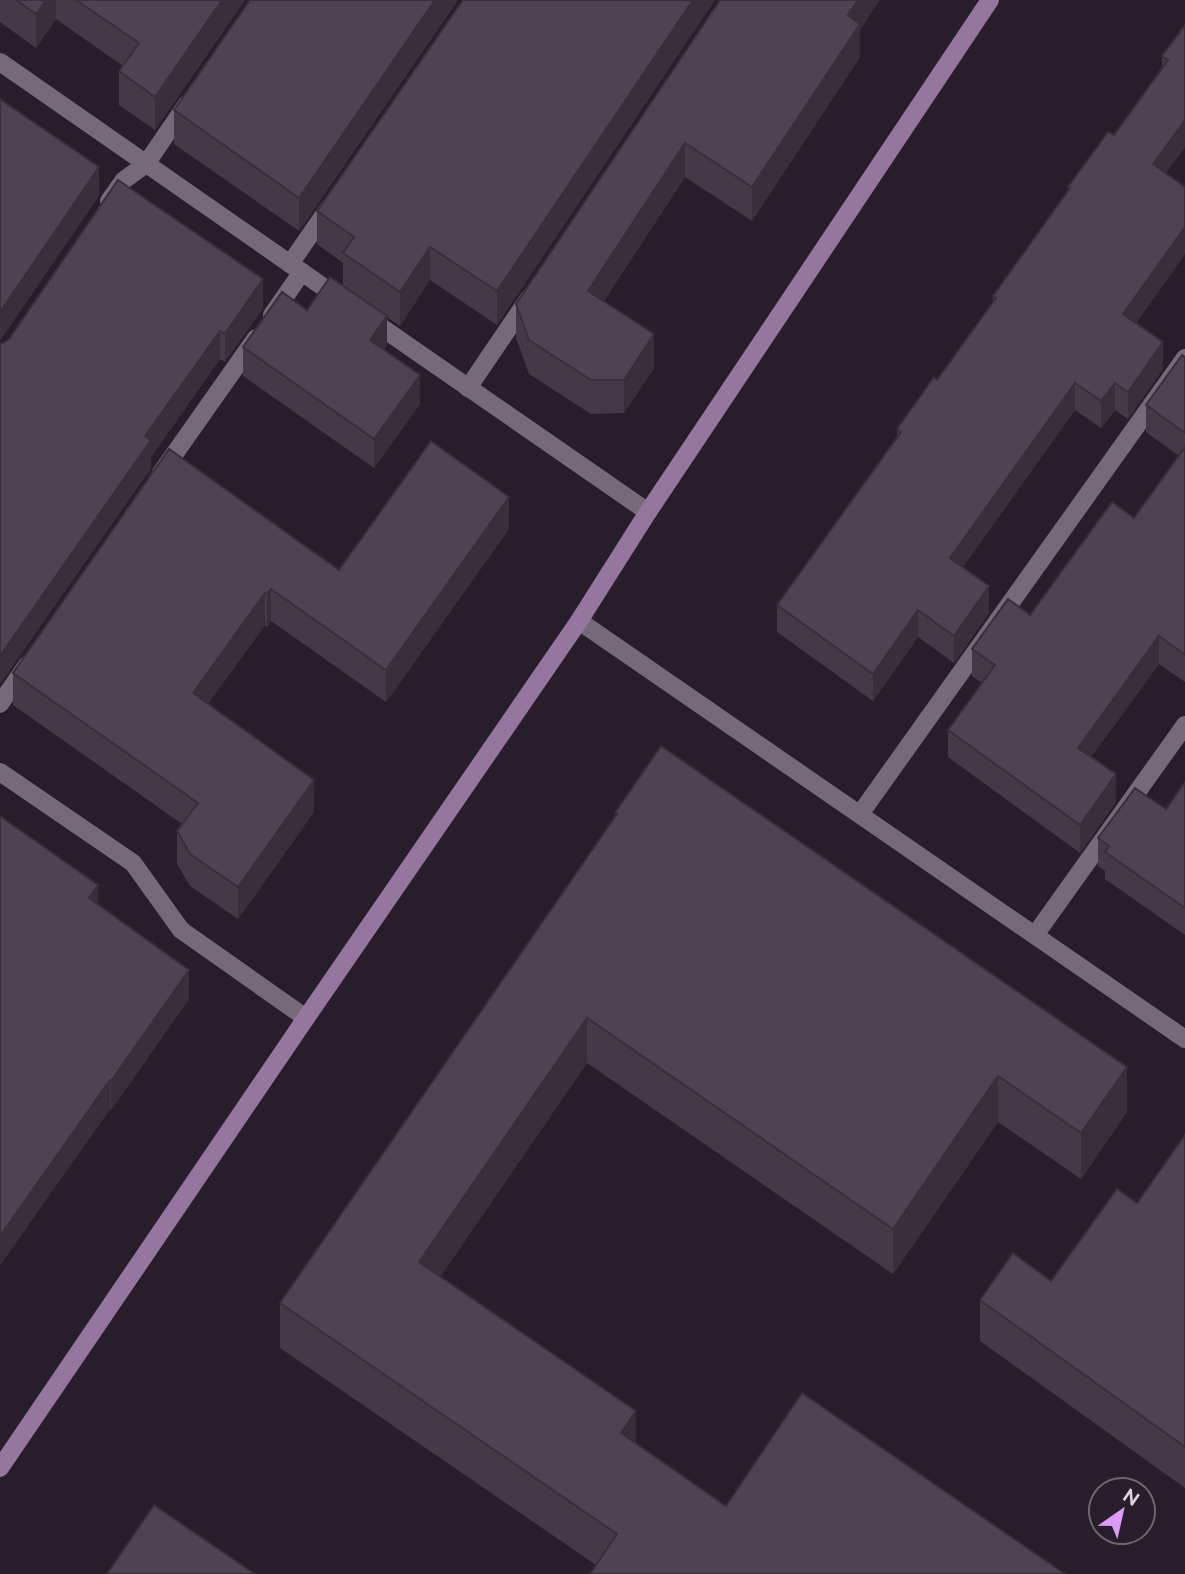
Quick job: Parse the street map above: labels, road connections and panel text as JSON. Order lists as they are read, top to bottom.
{
  "north": "top right"
}
